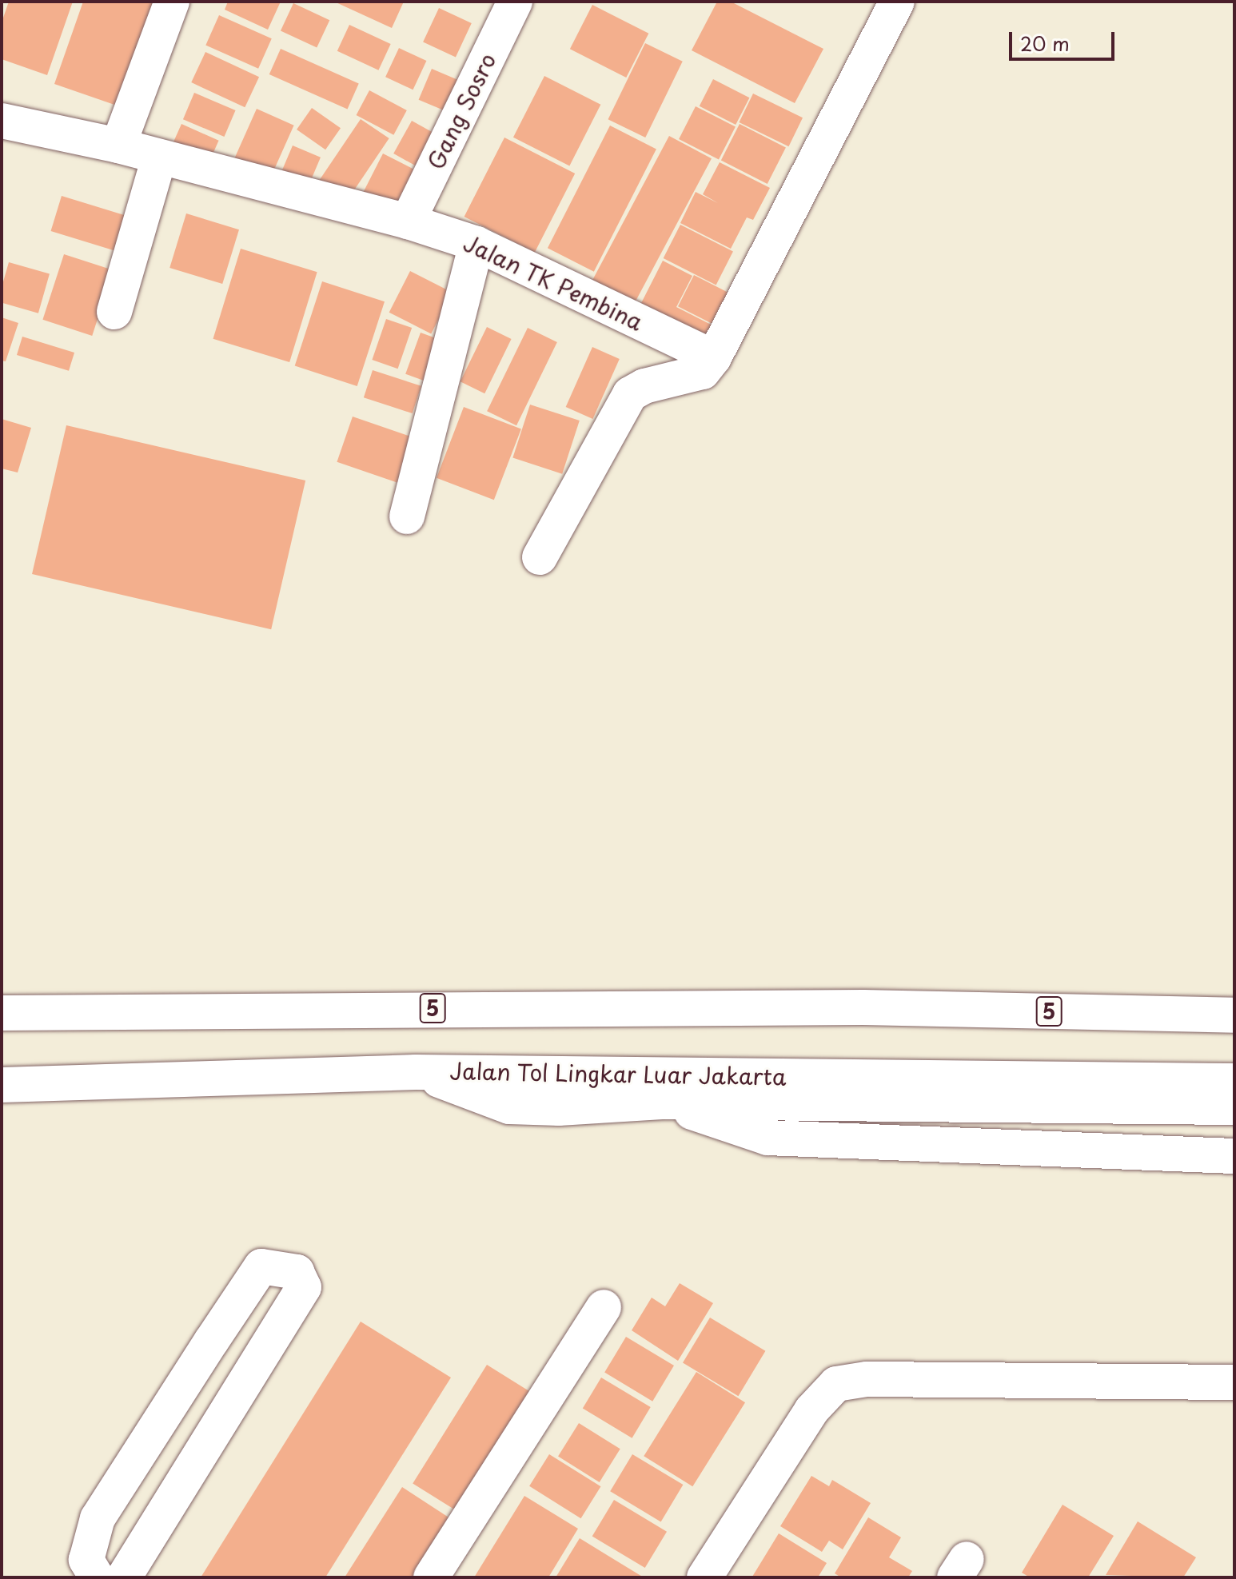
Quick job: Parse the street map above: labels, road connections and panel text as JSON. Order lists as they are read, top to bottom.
{
  "streets": {
    "main road": [
      "Gang Sosro",
      "Jalan TK Pembina",
      "5",
      "Jalan Tol Lingkar Luar Jakarta"
    ]
  },
  "crossings": [
    ["Gang Sosro", "Jalan TK Pembina"]
  ],
  "scale_bar": "20 m"
}
